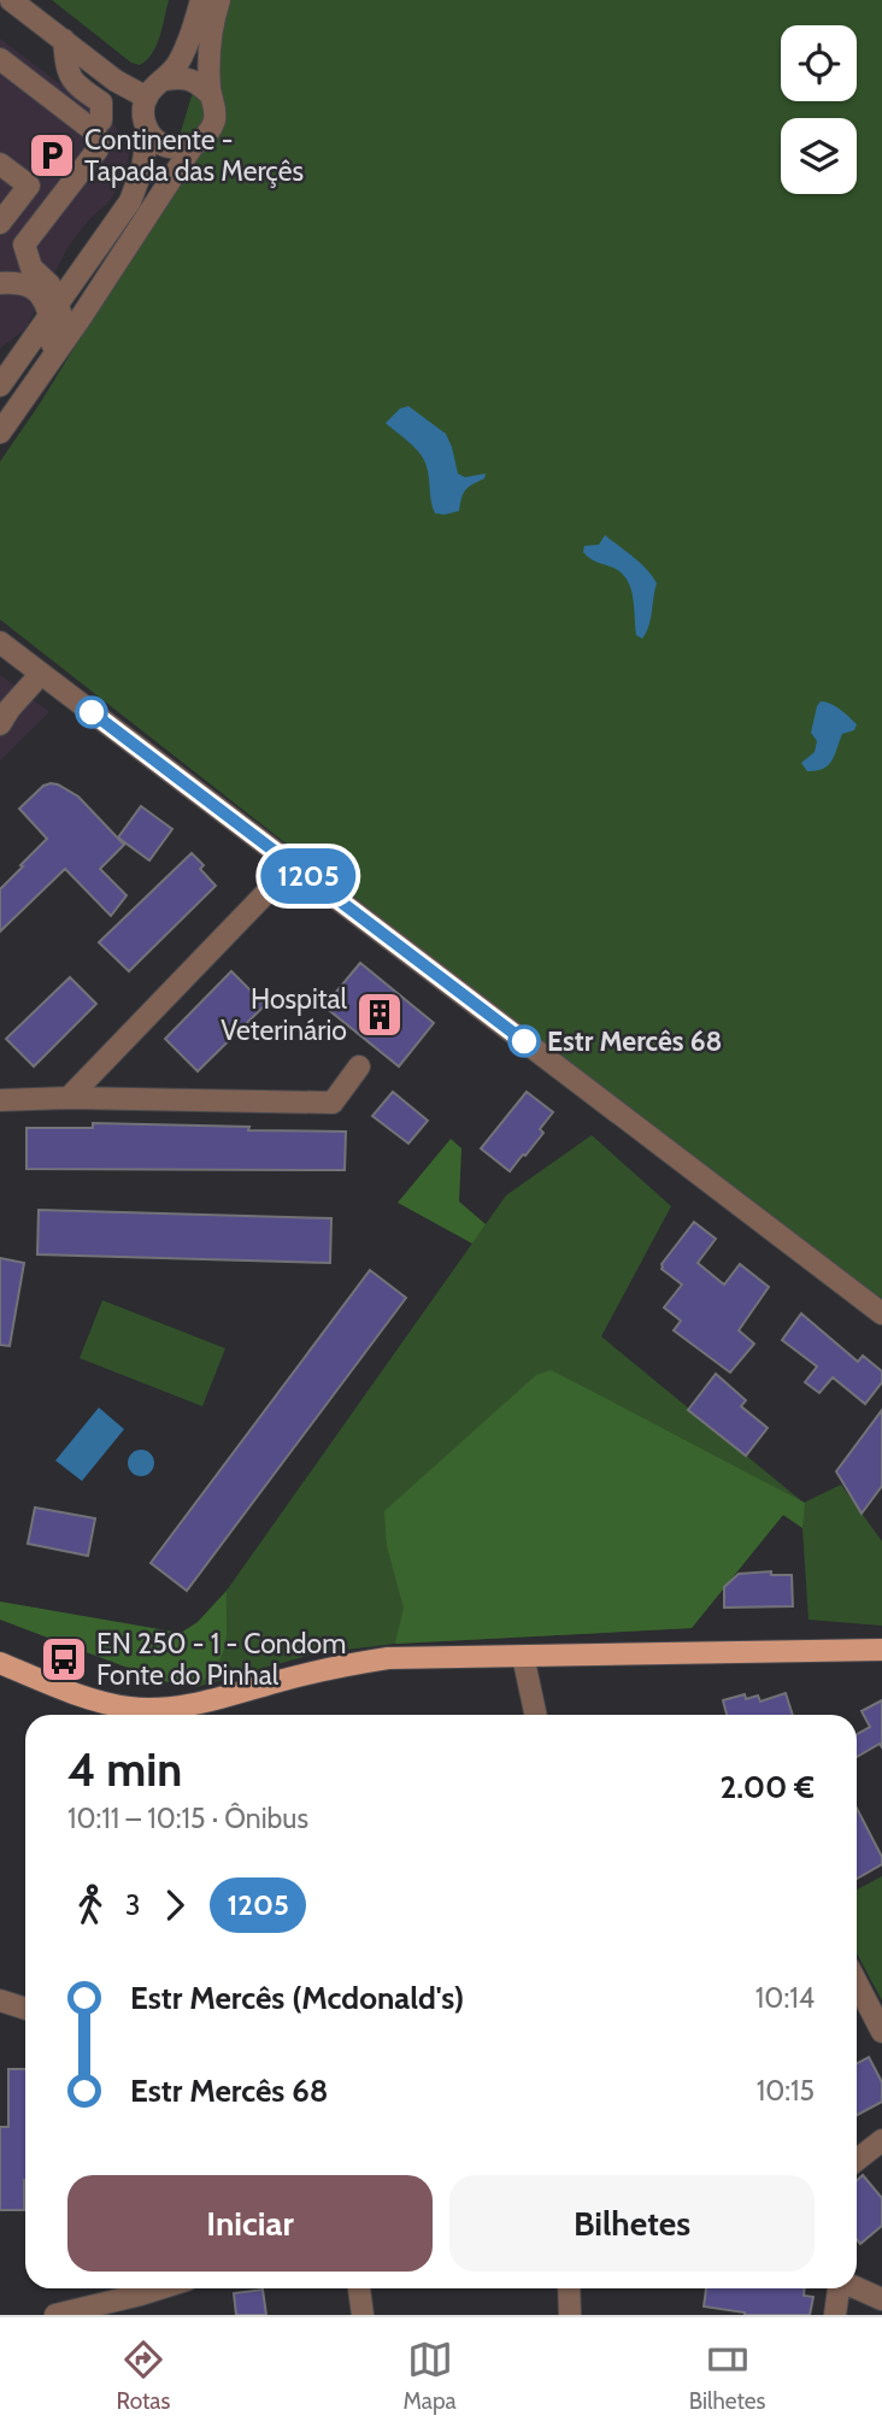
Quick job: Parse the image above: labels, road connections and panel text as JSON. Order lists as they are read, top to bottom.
{
  "places": {
    "parking": ["Continente - Tapada das Merçês"],
    "building": ["Hospital Veterinário"],
    "other": ["Estr Mercês 68"],
    "bus stop": ["EN 250 - 1 - Condom Fonte do Pinhal"]
  },
  "lines": ["bus line 1205"],
  "page": {
    "on_map": "1205",
    "heading": ["4 min", "10:11 – 10:15 · Ônibus", "2.00 €"],
    "legs": ["3", "1205"],
    "list": [
      {
        "name": "Estr Mercês (Mcdonald's)",
        "value": "10:14"
      },
      {
        "name": "Estr Mercês 68",
        "value": "10:15"
      }
    ],
    "buttons": ["Iniciar", "Bilhetes"],
    "tabs": ["Rotas", "Mapa", "Bilhetes"]
  }
}
